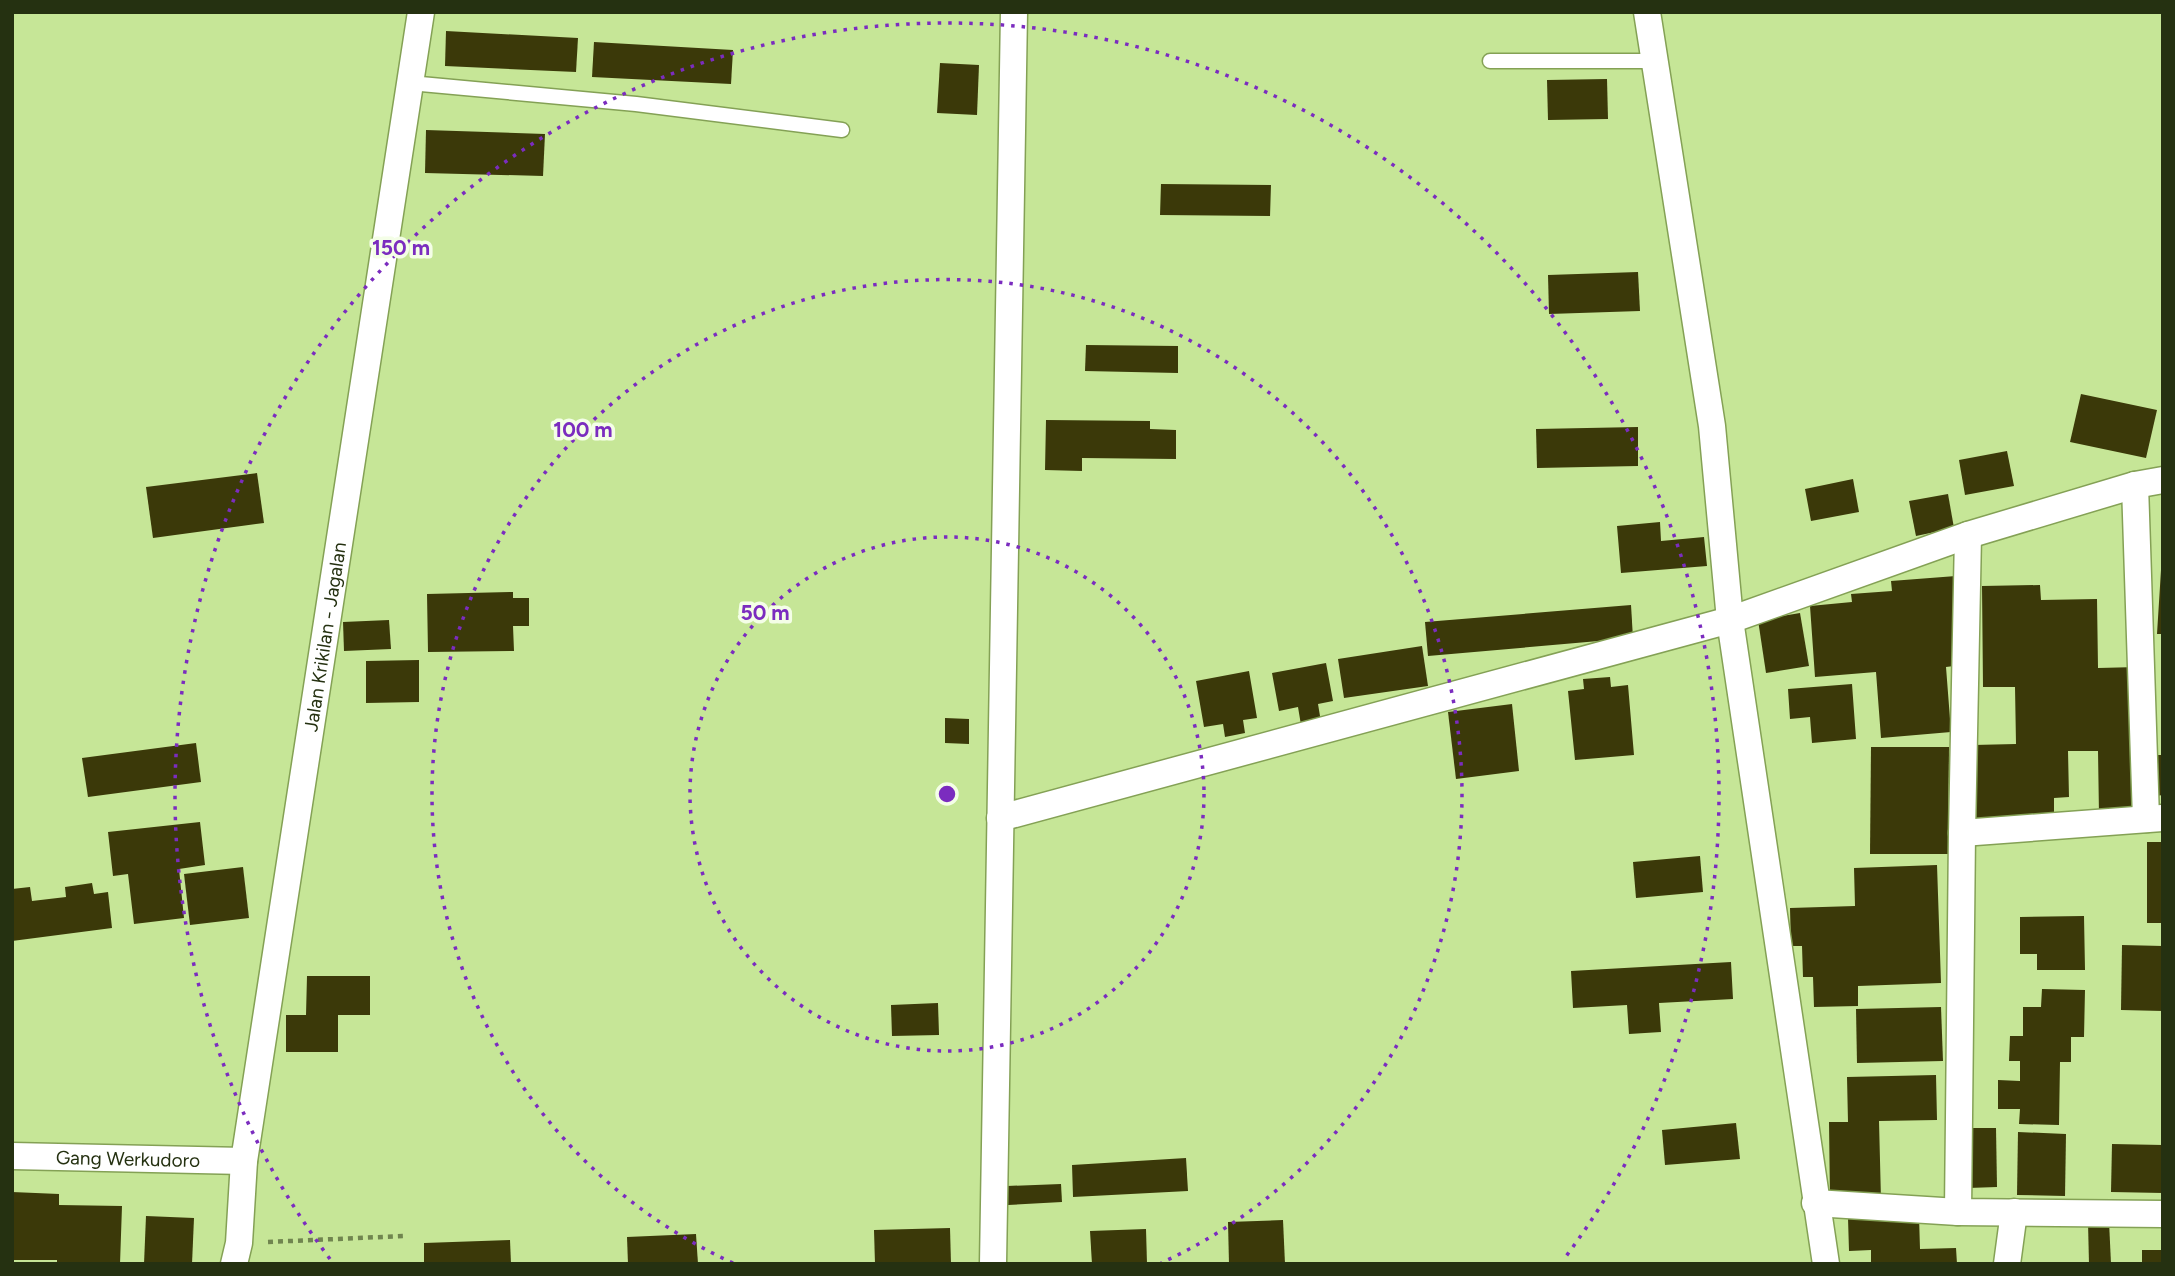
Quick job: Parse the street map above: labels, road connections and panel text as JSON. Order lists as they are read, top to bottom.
{
  "streets": {
    "street": ["Jalan Krikilan - Jagalan", "Gang Werkudoro"]
  },
  "crossings": [
    ["Jalan Krikilan - Jagalan", "Gang Werkudoro"]
  ],
  "rings": ["150 m", "100 m", "50 m"]
}
